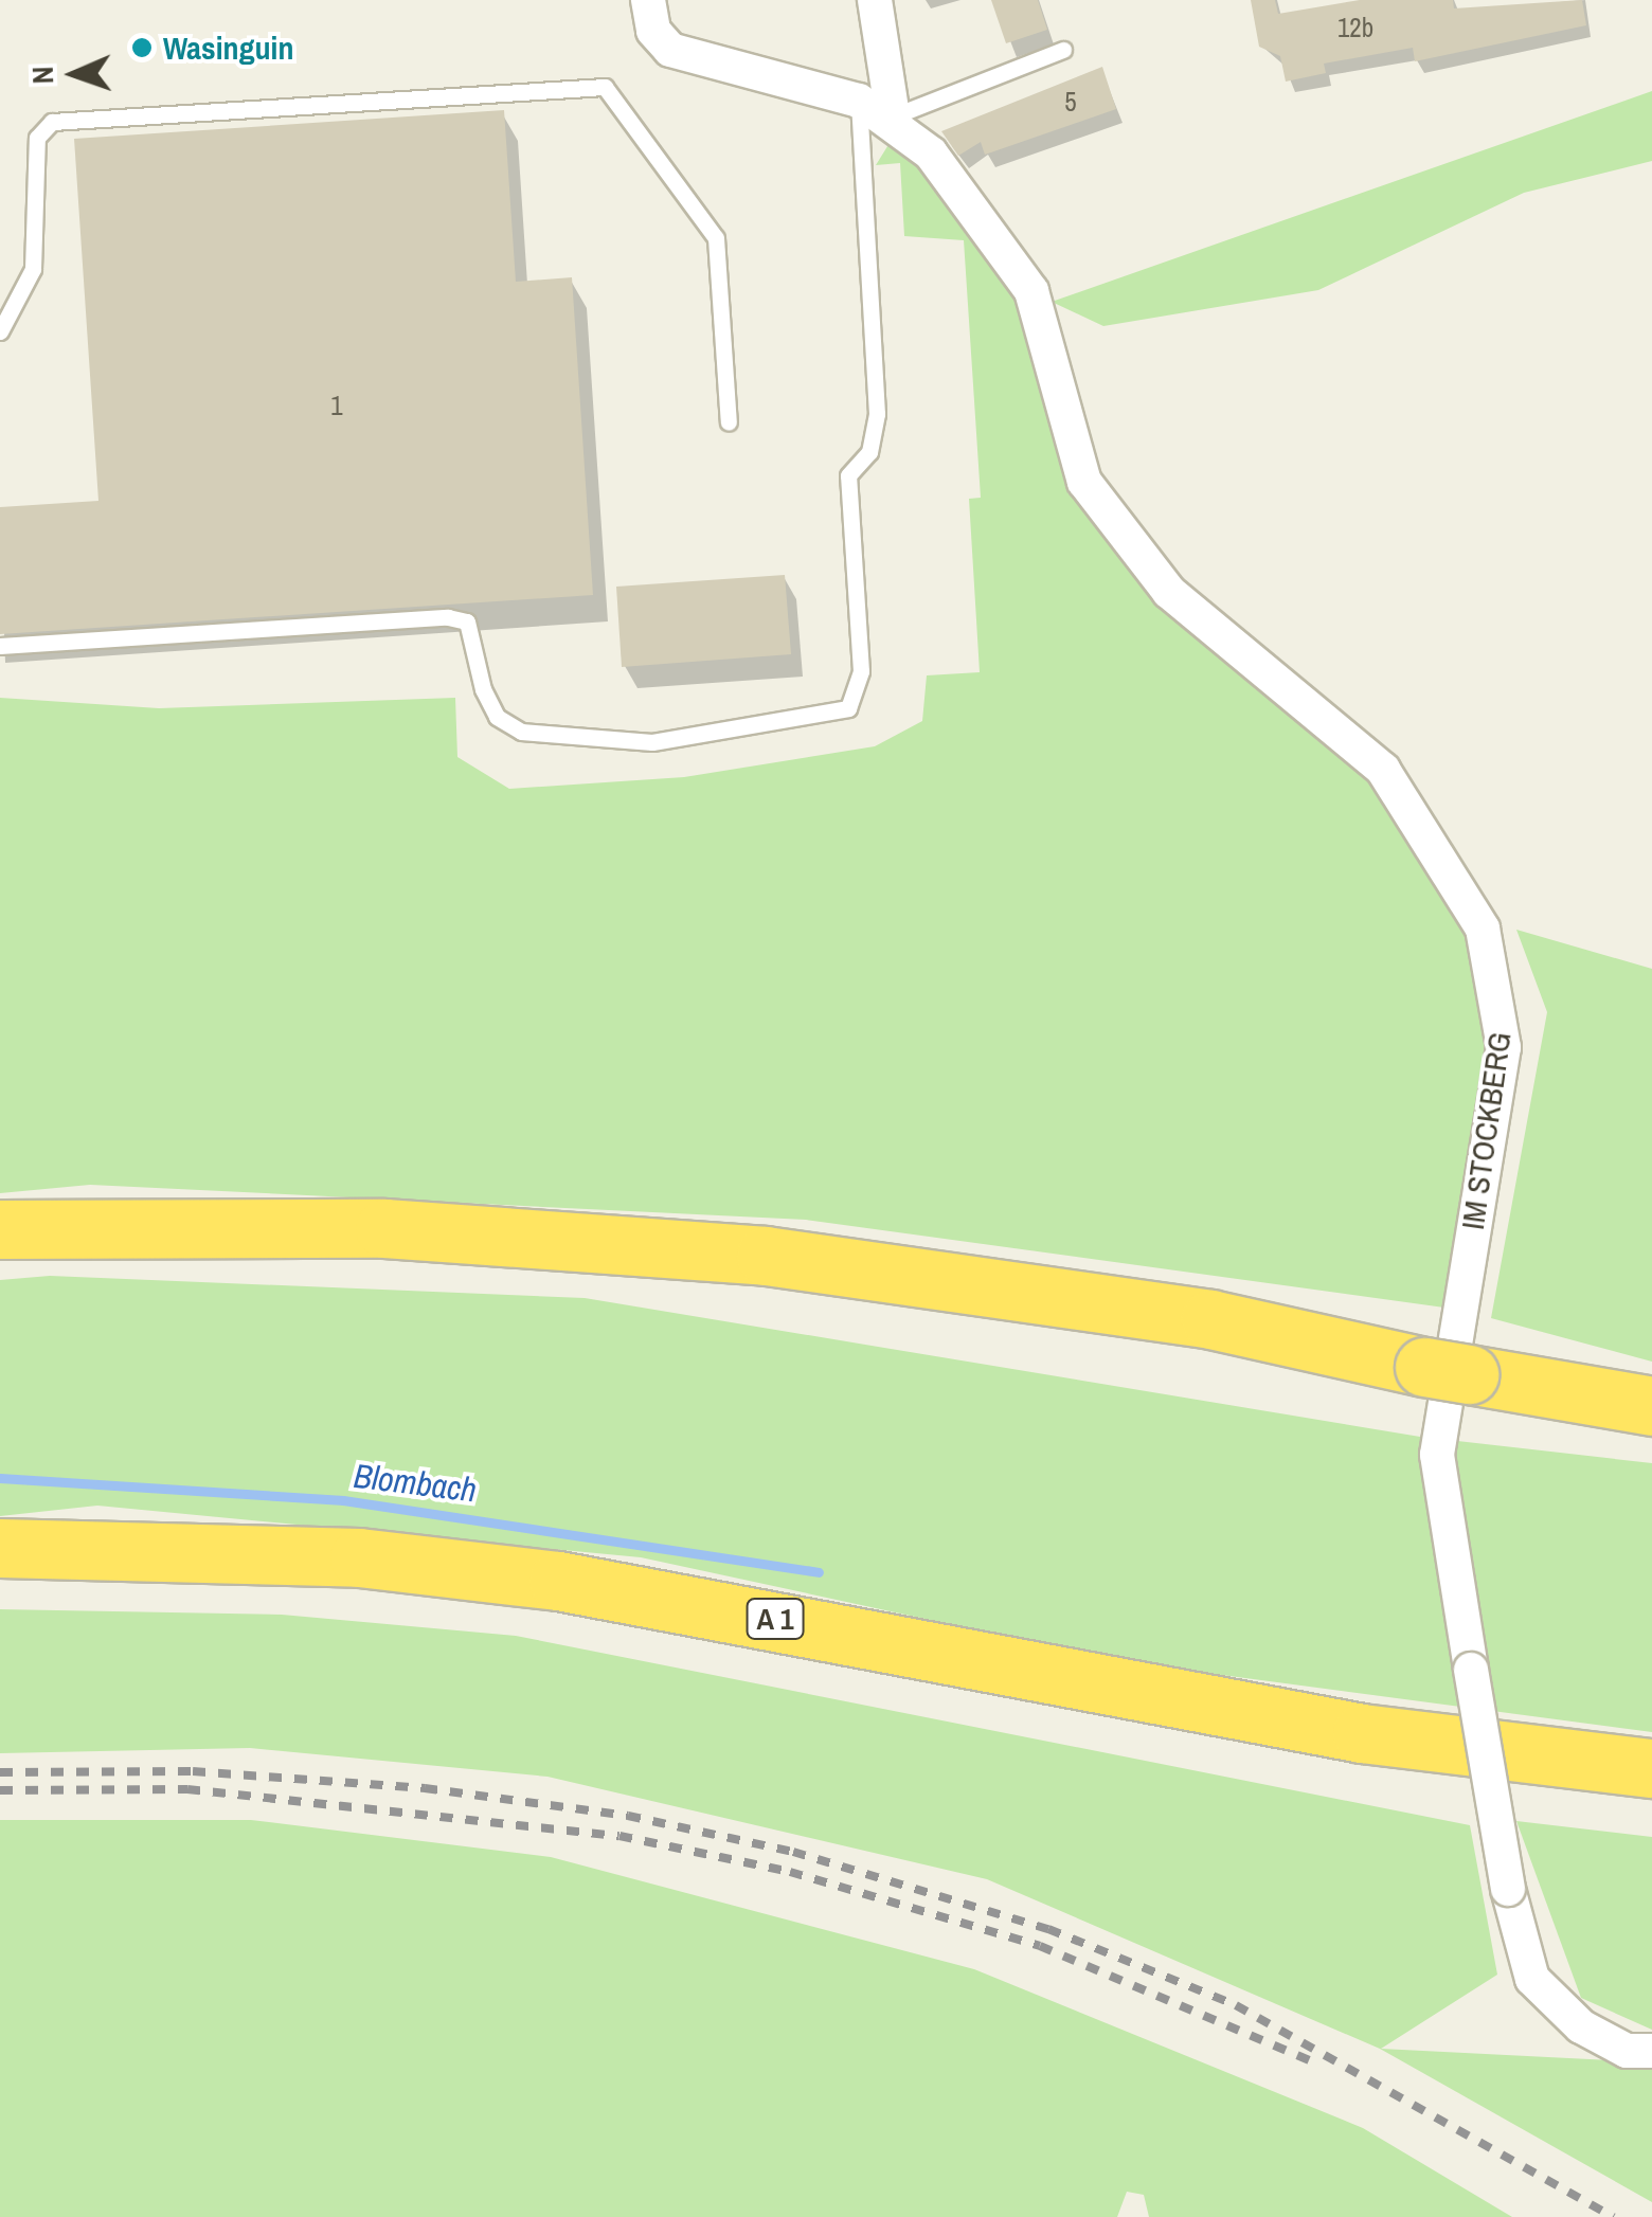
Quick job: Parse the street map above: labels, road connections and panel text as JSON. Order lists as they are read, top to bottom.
{
  "streets": {
    "highway": ["A 1"],
    "street": ["IM STOCKBERG"]
  },
  "water": ["Blombach"],
  "places": ["Wasinguin"],
  "house_numbers": ["12b", "5", "1"],
  "north": "left"
}
